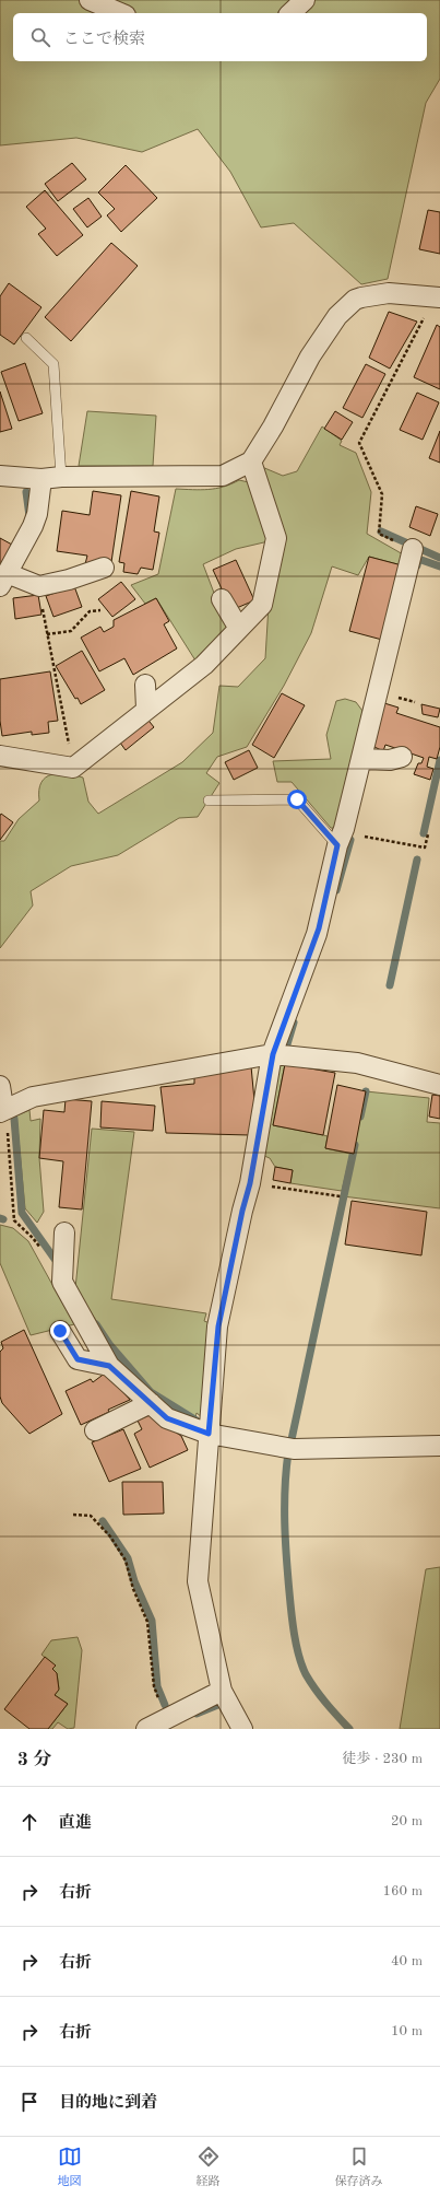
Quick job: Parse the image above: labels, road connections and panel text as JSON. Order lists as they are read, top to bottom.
{
  "page": {
    "search": "ここで検索",
    "heading": ["3 分", "徒歩 · 230 m"],
    "list": [
      ["直進", "20 m"],
      ["右折", "160 m"],
      ["右折", "40 m"],
      ["右折", "10 m"],
      "目的地に到着"
    ],
    "nav": ["地図", "経路", "保存済み"]
  }
}
